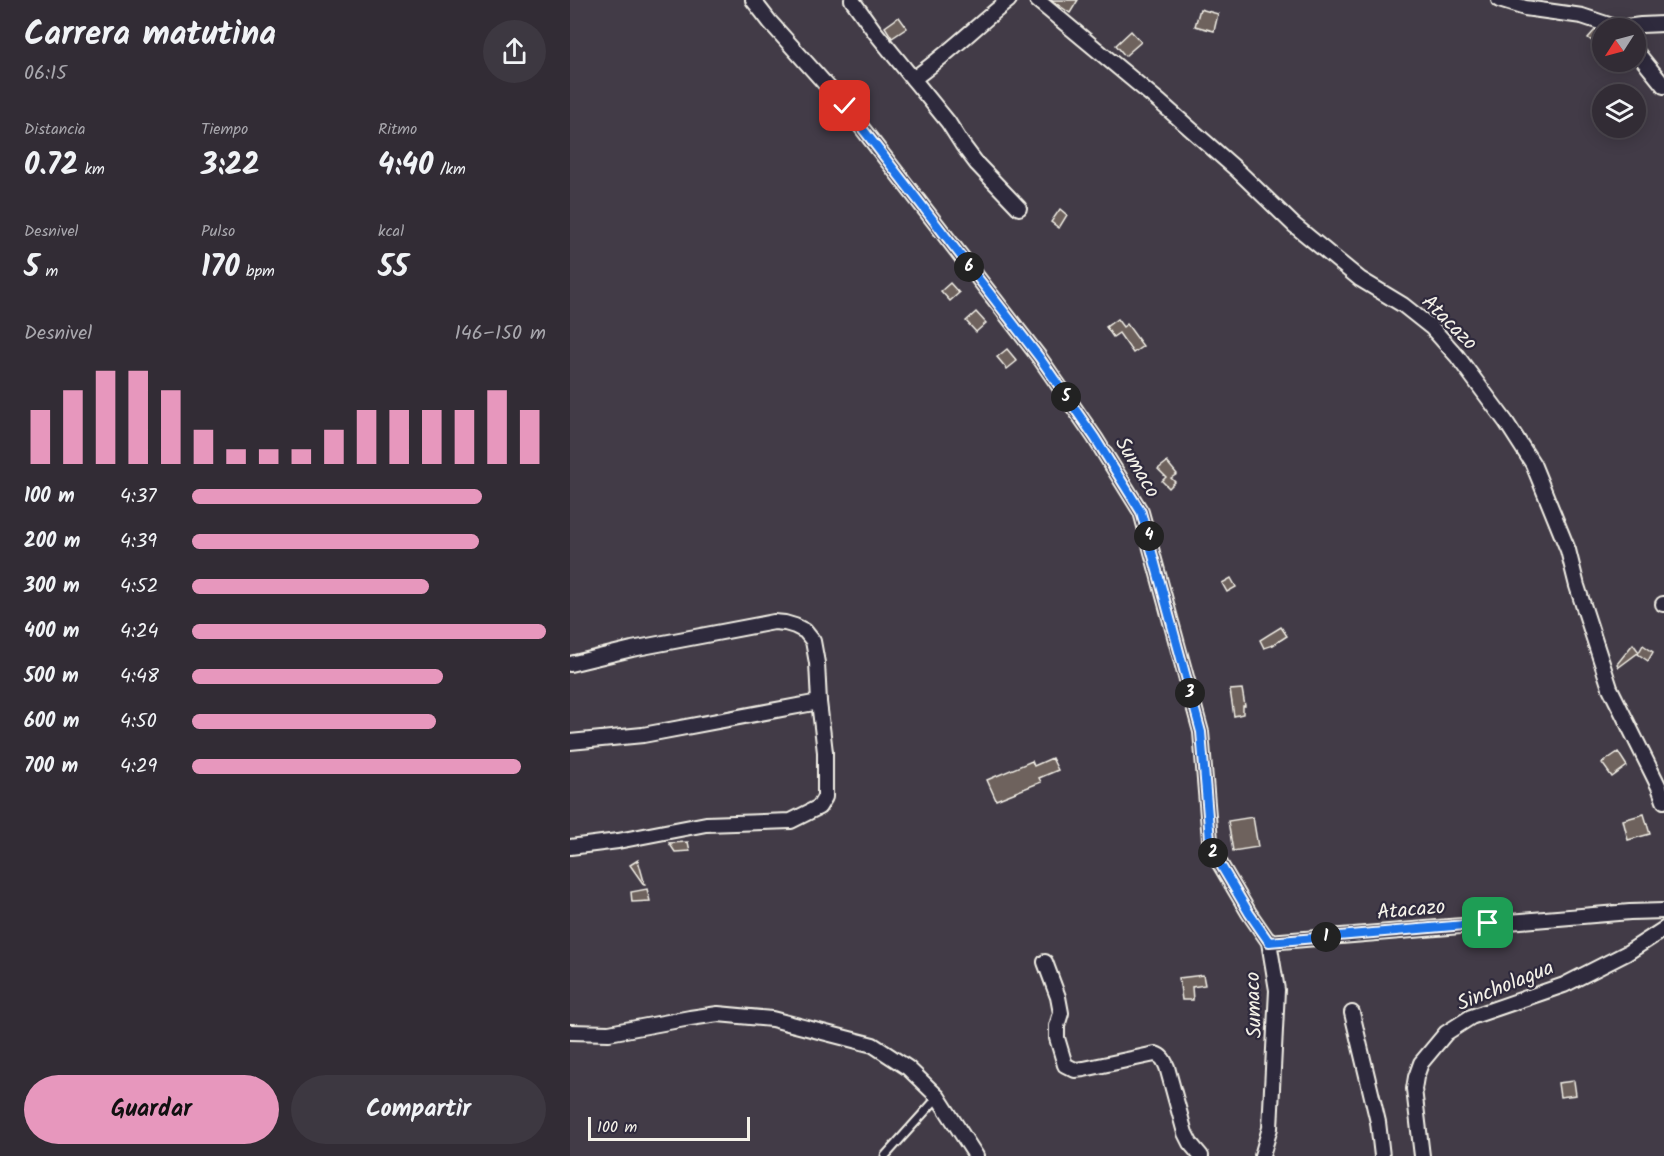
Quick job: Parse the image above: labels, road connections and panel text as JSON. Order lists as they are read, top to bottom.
{
  "streets": {
    "street": ["Atacazo", "Sumaco", "Sincholagua"]
  },
  "crossings": [
    ["Atacazo", "Sumaco"]
  ],
  "scale_bar": "100 m",
  "north": "bottom left",
  "page": {
    "heading": ["Carrera matutina", "06:15"],
    "stats": [
      ["Distancia", "0.72 km"],
      ["Tiempo", "3:22"],
      ["Ritmo", "4:40 /km"],
      ["Desnivel", "5 m"],
      ["Pulso", "170 bpm"],
      ["kcal", "55"]
    ],
    "pins": [
      "6",
      "5",
      "4",
      "3",
      "2",
      "1"
    ],
    "chart": ["Desnivel", "146–150 m"],
    "list": [
      {
        "name": "100 m",
        "note": "4:37"
      },
      {
        "name": "200 m",
        "note": "4:39"
      },
      {
        "name": "300 m",
        "note": "4:52"
      },
      {
        "name": "400 m",
        "note": "4:24"
      },
      {
        "name": "500 m",
        "note": "4:48"
      },
      {
        "name": "600 m",
        "note": "4:50"
      },
      {
        "name": "700 m",
        "note": "4:29"
      }
    ],
    "buttons": ["Guardar", "Compartir"],
    "scale": "100 m"
  }
}
